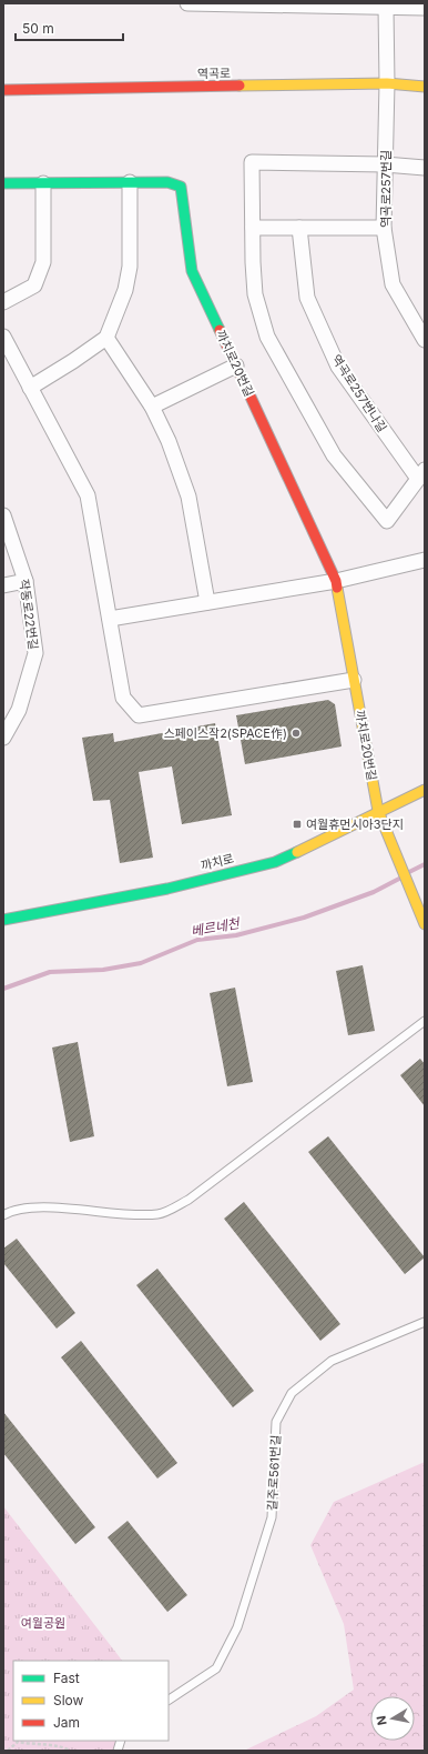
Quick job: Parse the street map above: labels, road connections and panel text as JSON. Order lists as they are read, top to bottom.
{
  "streets": {
    "street": [
      "역곡로",
      "역곡로257번길",
      "까치로20번길",
      "역곡로257번나길",
      "작동로22번길",
      "까치로"
    ],
    "lane": ["길주로561번길"]
  },
  "crossings": [
    ["역곡로", "역곡로257번길"],
    ["까치로20번길", "까치로"]
  ],
  "water": ["베르네천"],
  "parks": ["여월공원"],
  "places": {
    "other": ["스페이스작2(SPACE作)"],
    "transit": ["여월휴먼시아3단지"]
  },
  "legend": ["Fast", "Slow", "Jam"],
  "scale_bar": "50 m",
  "north": "left"
}
